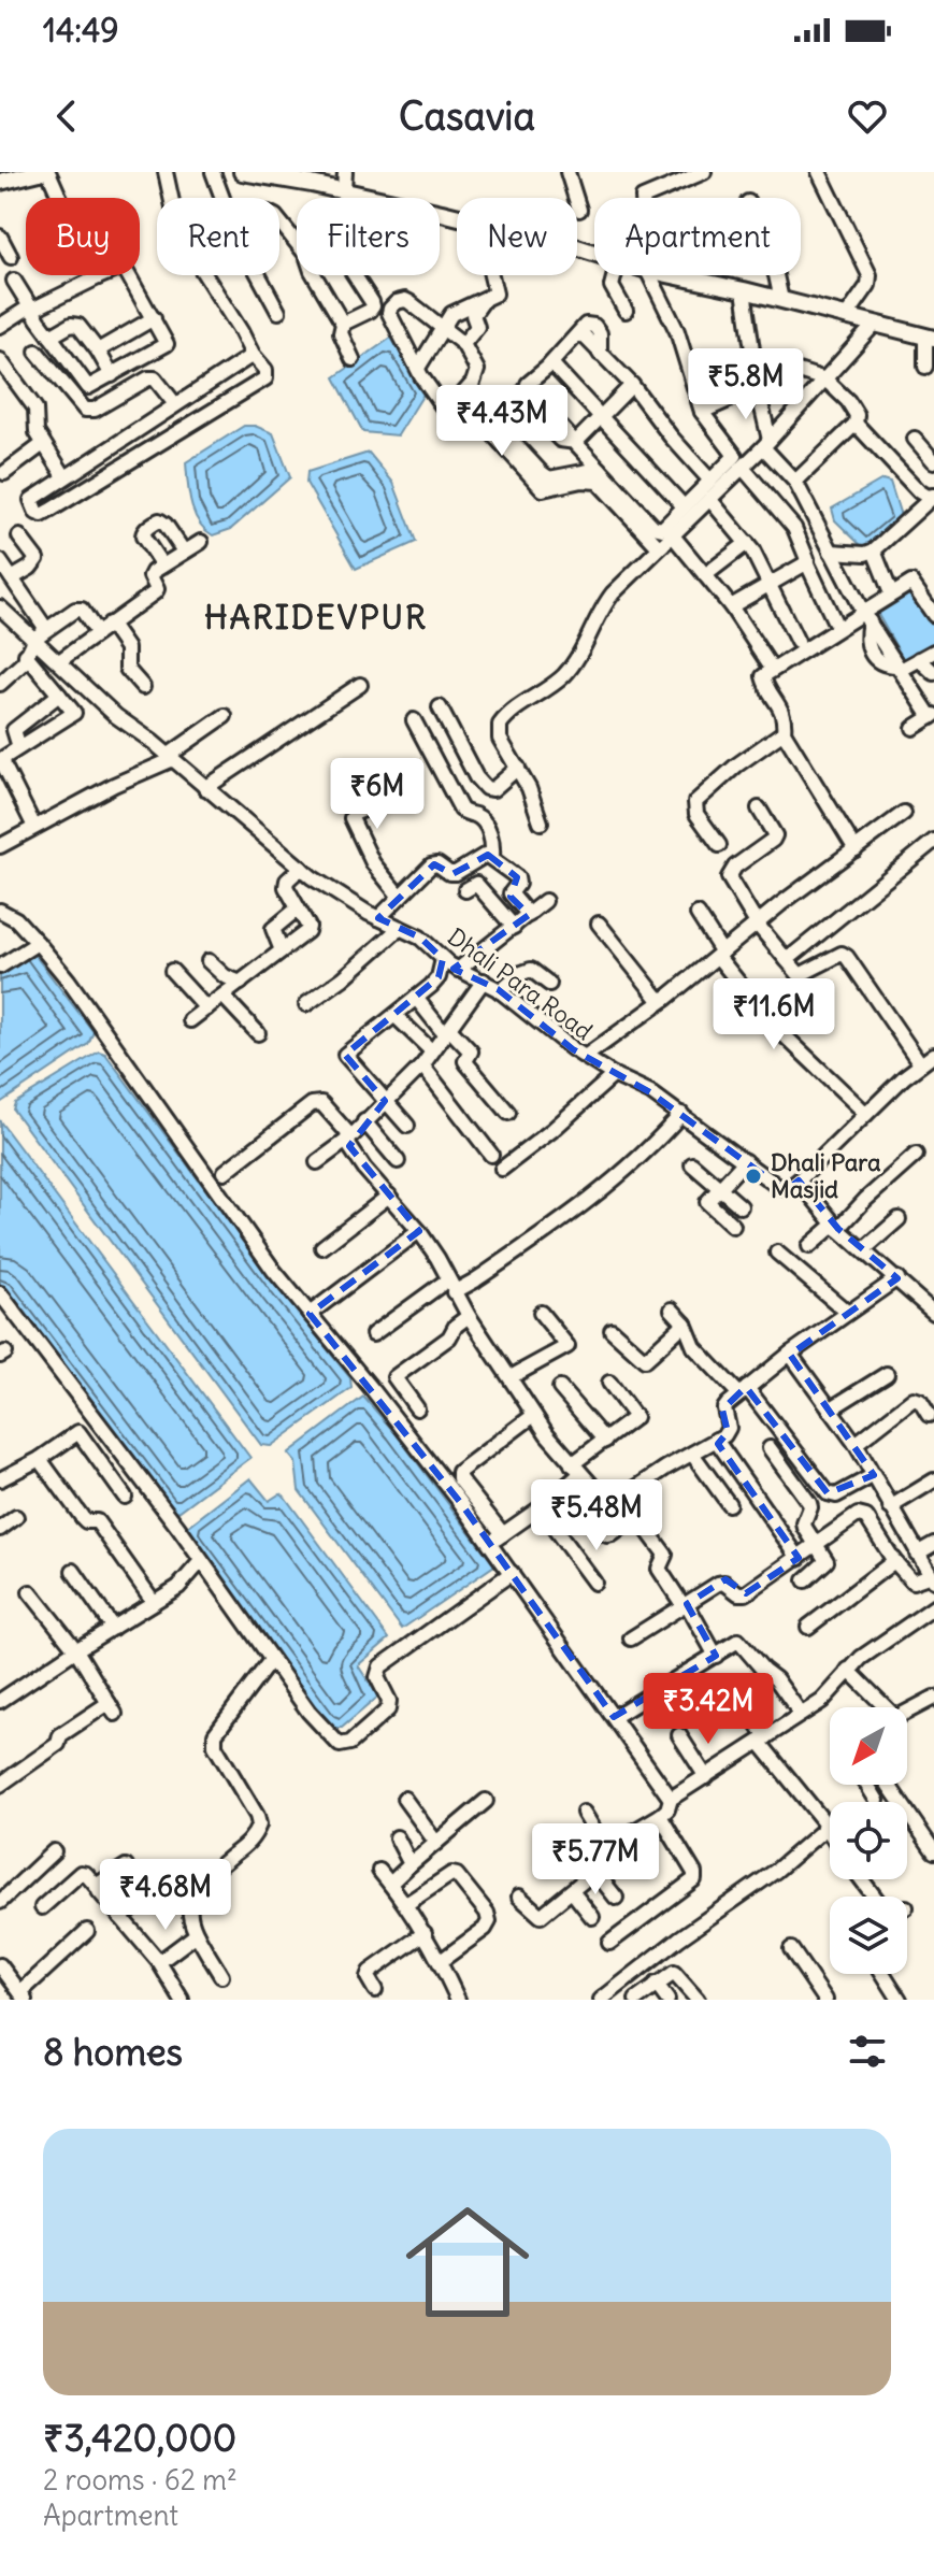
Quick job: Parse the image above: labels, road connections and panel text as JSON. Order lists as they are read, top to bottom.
{
  "streets": {
    "street": ["Dhali Para Road"]
  },
  "districts": ["HARIDEVPUR"],
  "places": ["Dhali Para Masjid"],
  "north": "bottom left",
  "page": {
    "status": "14:49",
    "header": "Casavia",
    "chip": [
      "Buy",
      "Rent",
      "Filters",
      "New",
      "Apartment"
    ],
    "price": [
      "₹5.8M",
      "₹4.43M",
      "₹6M",
      "₹11.6M",
      "₹5.48M",
      "₹3.42M",
      "₹5.77M",
      "₹4.68M"
    ],
    "heading": "8 homes",
    "list": [
      {
        "name": "₹3,420,000",
        "note": "2 rooms · 62 m² · Apartment"
      }
    ]
  }
}
